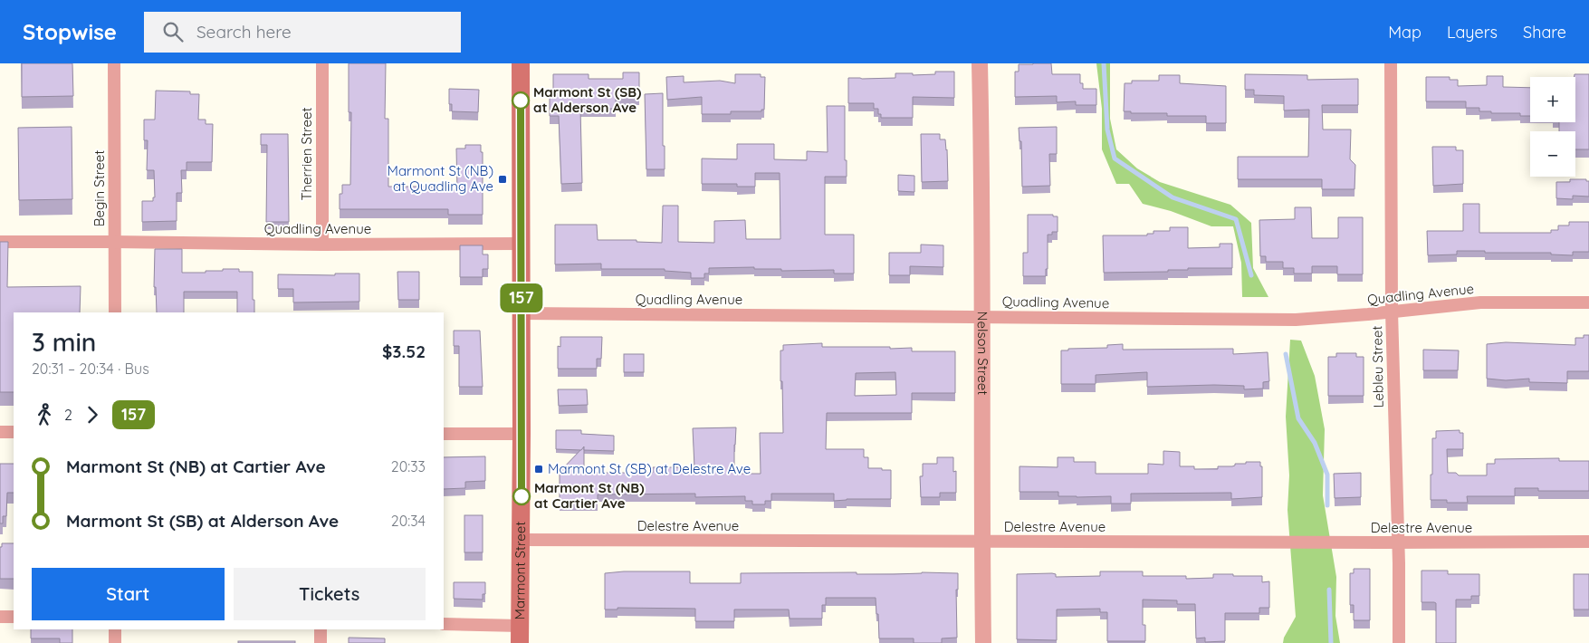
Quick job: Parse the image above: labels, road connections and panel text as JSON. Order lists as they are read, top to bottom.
{
  "streets": {
    "main road": ["Marmont Street"],
    "street": [
      "Therrien Street",
      "Begin Street",
      "Quadling Avenue",
      "Nelson Street",
      "Lebleu Street",
      "Delestre Avenue"
    ]
  },
  "crossings": [
    ["Therrien Street", "Quadling Avenue"],
    ["Begin Street", "Quadling Avenue"],
    ["Quadling Avenue", "Nelson Street"],
    ["Quadling Avenue", "Lebleu Street"],
    ["Quadling Avenue", "Marmont Street"],
    ["Nelson Street", "Delestre Avenue"],
    ["Lebleu Street", "Delestre Avenue"],
    ["Delestre Avenue", "Marmont Street"]
  ],
  "places": {
    "other": ["Marmont St (SB) at Alderson Ave", "Marmont St (NB) at Cartier Ave"],
    "transit": ["Marmont St (NB) at Quadling Ave", "Marmont St (SB) at Delestre Ave"]
  },
  "lines": ["bus line 157"],
  "page": {
    "header": "Stopwise",
    "search": "Search here",
    "nav": ["Map", "Layers", "Share"],
    "on_map": "157",
    "map_buttons": ["+", "−"],
    "heading": ["3 min", "20:31 – 20:34 · Bus", "$3.52"],
    "legs": ["2", "157"],
    "list": [
      {
        "name": "Marmont St (NB) at Cartier Ave",
        "value": "20:33"
      },
      {
        "name": "Marmont St (SB) at Alderson Ave",
        "value": "20:34"
      }
    ],
    "buttons": ["Start", "Tickets"]
  }
}
